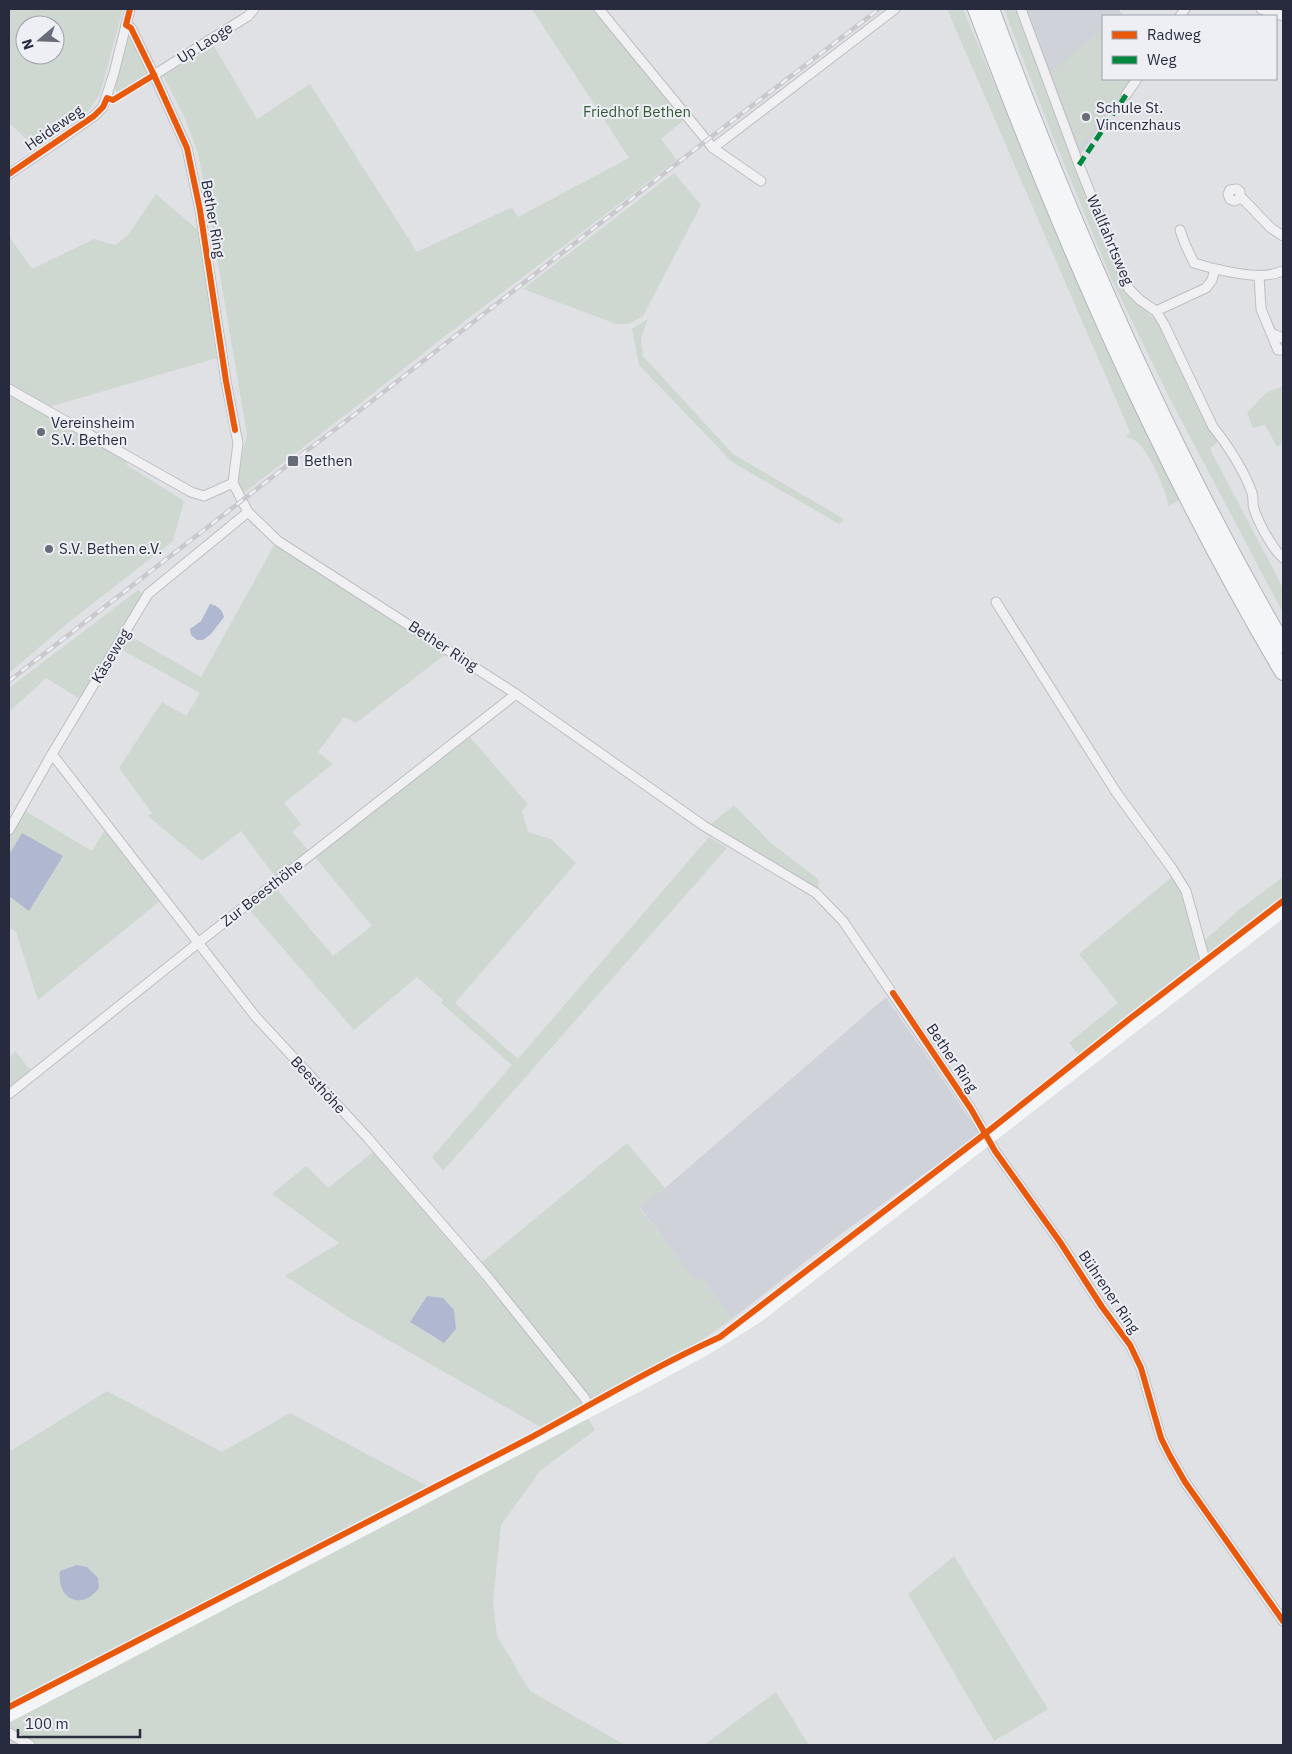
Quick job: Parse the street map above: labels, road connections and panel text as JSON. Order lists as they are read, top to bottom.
{
  "streets": {
    "street": [
      "Up Laoge",
      "Heideweg",
      "Bether Ring",
      "Wallfahrtsweg",
      "Käseweg",
      "Zur Beesthöhe",
      "Beesthöhe",
      "Bührener Ring"
    ]
  },
  "crossings": [
    ["Up Laoge", "Bether Ring"],
    ["Heideweg", "Bether Ring"],
    ["Bether Ring", "Käseweg"],
    ["Bether Ring", "Zur Beesthöhe"],
    ["Bether Ring", "Bührener Ring"],
    ["Käseweg", "Beesthöhe"],
    ["Zur Beesthöhe", "Beesthöhe"]
  ],
  "parks": ["Friedhof Bethen"],
  "places": {
    "other": ["Schule St. Vincenzhaus", "Vereinsheim S.V. Bethen", "S.V. Bethen e.V."],
    "transit": ["Bethen"]
  },
  "legend": ["Radweg", "Weg"],
  "scale_bar": "100 m",
  "north": "left"
}
